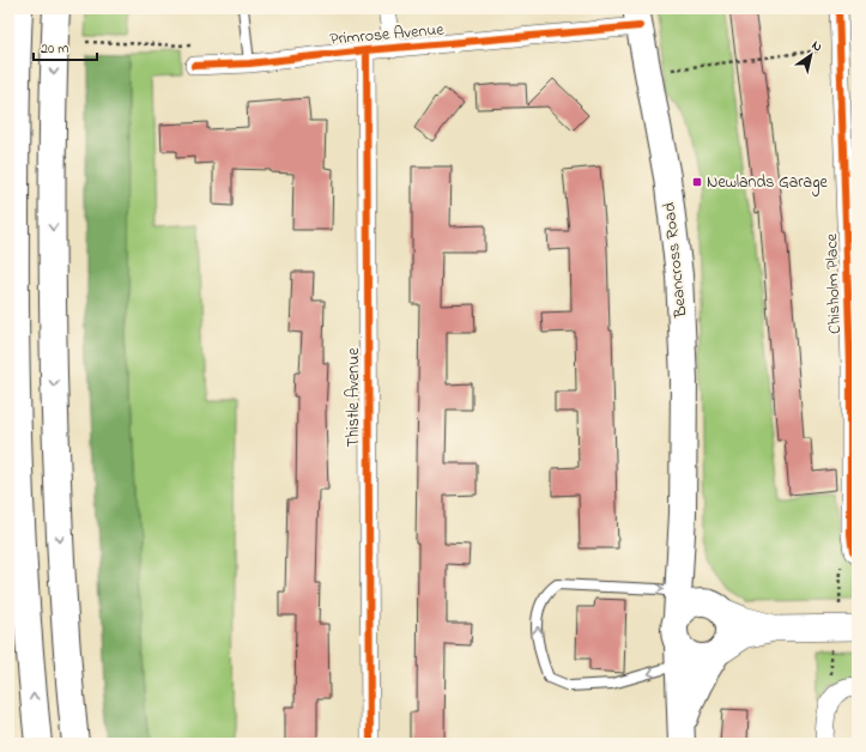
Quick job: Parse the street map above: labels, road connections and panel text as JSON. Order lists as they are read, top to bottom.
{
  "streets": {
    "main road": ["Beancross Road"],
    "street": ["Primrose Avenue", "Chisholm Place", "Thistle Avenue"]
  },
  "crossings": [
    ["Primrose Avenue", "Beancross Road"],
    ["Primrose Avenue", "Thistle Avenue"]
  ],
  "places": {
    "transit": ["Newlands Garage"]
  },
  "scale_bar": "20 m",
  "north": "top right"
}
